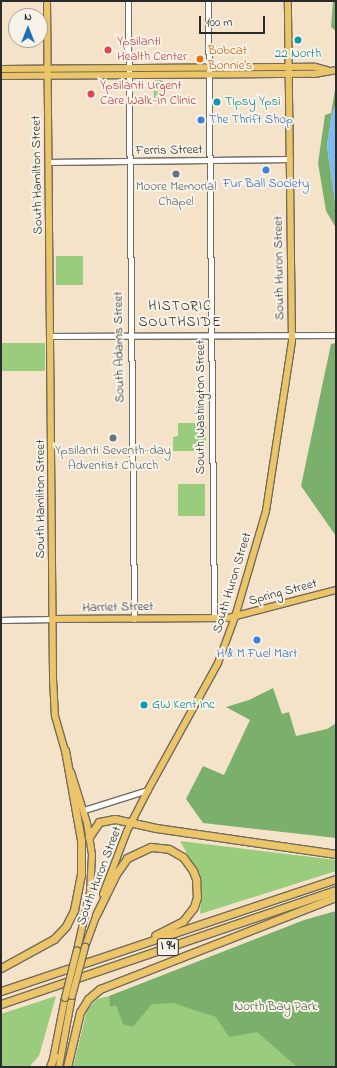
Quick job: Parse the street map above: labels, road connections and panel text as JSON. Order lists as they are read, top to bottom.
{
  "streets": {
    "highway": ["I 94"],
    "main road": [
      "South Hamilton Street",
      "South Huron Street",
      "Spring Street",
      "Harriet Street"
    ],
    "street": ["Ferris Street", "South Adams Street", "South Washington Street"]
  },
  "crossings": [
    ["Ferris Street", "South Hamilton Street"],
    ["Ferris Street", "South Huron Street"],
    ["Ferris Street", "South Adams Street"],
    ["Ferris Street", "South Washington Street"],
    ["South Hamilton Street", "South Huron Street"],
    ["South Hamilton Street", "Harriet Street"],
    ["South Huron Street", "Spring Street"],
    ["South Huron Street", "Harriet Street"],
    ["South Adams Street", "Harriet Street"],
    ["South Washington Street", "Harriet Street"],
    ["Spring Street", "Harriet Street"]
  ],
  "districts": ["HISTORIC SOUTHSIDE"],
  "parks": ["North Bay Park"],
  "places": [
    "22 North",
    "Ypsilanti Health Center",
    "Bobcat Bonnie's",
    "Ypsilanti Urgent Care Walk-In Clinic",
    "Tipsy Ypsi",
    "The Thrift Shop",
    "Fur Ball Society",
    "Moore Memorial Chapel",
    "Ypsilanti Seventh-day Adventist Church",
    "H & M Fuel Mart",
    "GW Kent Inc"
  ],
  "scale_bar": "100 m",
  "north": "top"
}
